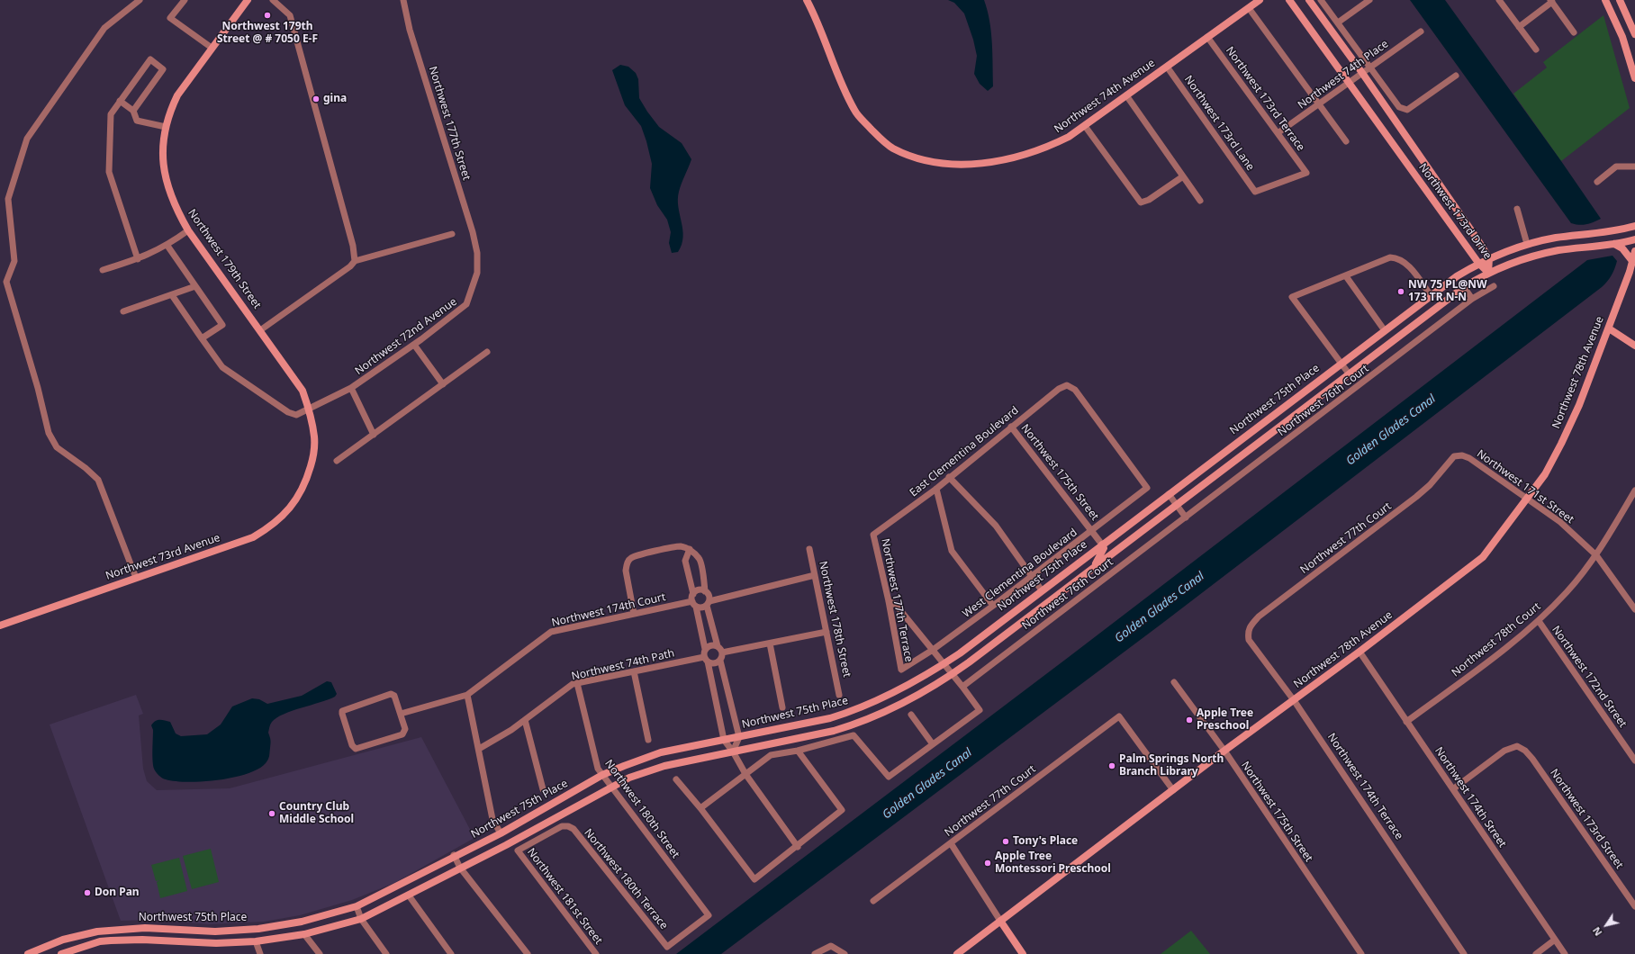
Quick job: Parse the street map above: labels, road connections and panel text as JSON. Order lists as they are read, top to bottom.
{
  "streets": {
    "street": [
      "Northwest 74th Place",
      "Northwest 74th Avenue",
      "Northwest 173rd Terrace",
      "Northwest 177th Street",
      "Northwest 173rd Lane",
      "Northwest 173rd Drive",
      "Northwest 179th Street",
      "Northwest 72nd Avenue",
      "Northwest 78th Avenue",
      "Northwest 75th Place",
      "Northwest 76th Court",
      "East Clementina Boulevard",
      "Northwest 175th Street",
      "Northwest 171st Street",
      "Northwest 77th Court",
      "Northwest 73rd Avenue",
      "West Clementina Boulevard",
      "Northwest 177th Terrace",
      "Northwest 174th Court",
      "Northwest 178th Street",
      "Northwest 78th Court",
      "Northwest 74th Path",
      "Northwest 172nd Street",
      "Northwest 174th Terrace",
      "Northwest 174th Street",
      "Northwest 180th Street",
      "Northwest 173rd Street",
      "Northwest 180th Terrace",
      "Northwest 181st Street"
    ]
  },
  "crossings": [
    ["Northwest 74th Place", "Northwest 173rd Terrace"],
    ["Northwest 74th Place", "Northwest 173rd Drive"],
    ["Northwest 74th Avenue", "Northwest 173rd Terrace"],
    ["Northwest 74th Avenue", "Northwest 173rd Lane"],
    ["Northwest 173rd Terrace", "Northwest 173rd Lane"],
    ["Northwest 177th Street", "Northwest 72nd Avenue"],
    ["Northwest 173rd Drive", "Northwest 75th Place"],
    ["Northwest 179th Street", "Northwest 72nd Avenue"],
    ["Northwest 179th Street", "Northwest 73rd Avenue"],
    ["Northwest 78th Avenue", "Northwest 175th Street"],
    ["Northwest 78th Avenue", "Northwest 171st Street"],
    ["Northwest 78th Avenue", "Northwest 77th Court"],
    ["Northwest 78th Avenue", "Northwest 174th Terrace"],
    ["Northwest 78th Avenue", "Northwest 174th Street"],
    ["Northwest 75th Place", "Northwest 175th Street"],
    ["Northwest 75th Place", "Northwest 180th Street"],
    ["East Clementina Boulevard", "Northwest 175th Street"],
    ["East Clementina Boulevard", "West Clementina Boulevard"],
    ["East Clementina Boulevard", "Northwest 177th Terrace"],
    ["Northwest 175th Street", "West Clementina Boulevard"],
    ["Northwest 171st Street", "Northwest 77th Court"],
    ["Northwest 171st Street", "Northwest 78th Court"],
    ["Northwest 77th Court", "Northwest 174th Terrace"],
    ["West Clementina Boulevard", "Northwest 177th Terrace"],
    ["Northwest 78th Court", "Northwest 172nd Street"],
    ["Northwest 78th Court", "Northwest 174th Street"],
    ["Northwest 74th Path", "Northwest 180th Street"],
    ["Northwest 174th Street", "Northwest 173rd Street"],
    ["Northwest 180th Street", "Northwest 180th Terrace"],
    ["Northwest 180th Terrace", "Northwest 181st Street"]
  ],
  "water": ["Golden Glades Canal"],
  "places": [
    "Northwest 179th Street @ # 7050 E-F",
    "gina",
    "NW 75 PL@NW 173 TR N-N",
    "Apple Tree Preschool",
    "Palm Springs North Branch Library",
    "Country Club Middle School",
    "Tony's Place",
    "Apple Tree Montessori Preschool",
    "Don Pan"
  ],
  "north": "bottom left"
}
